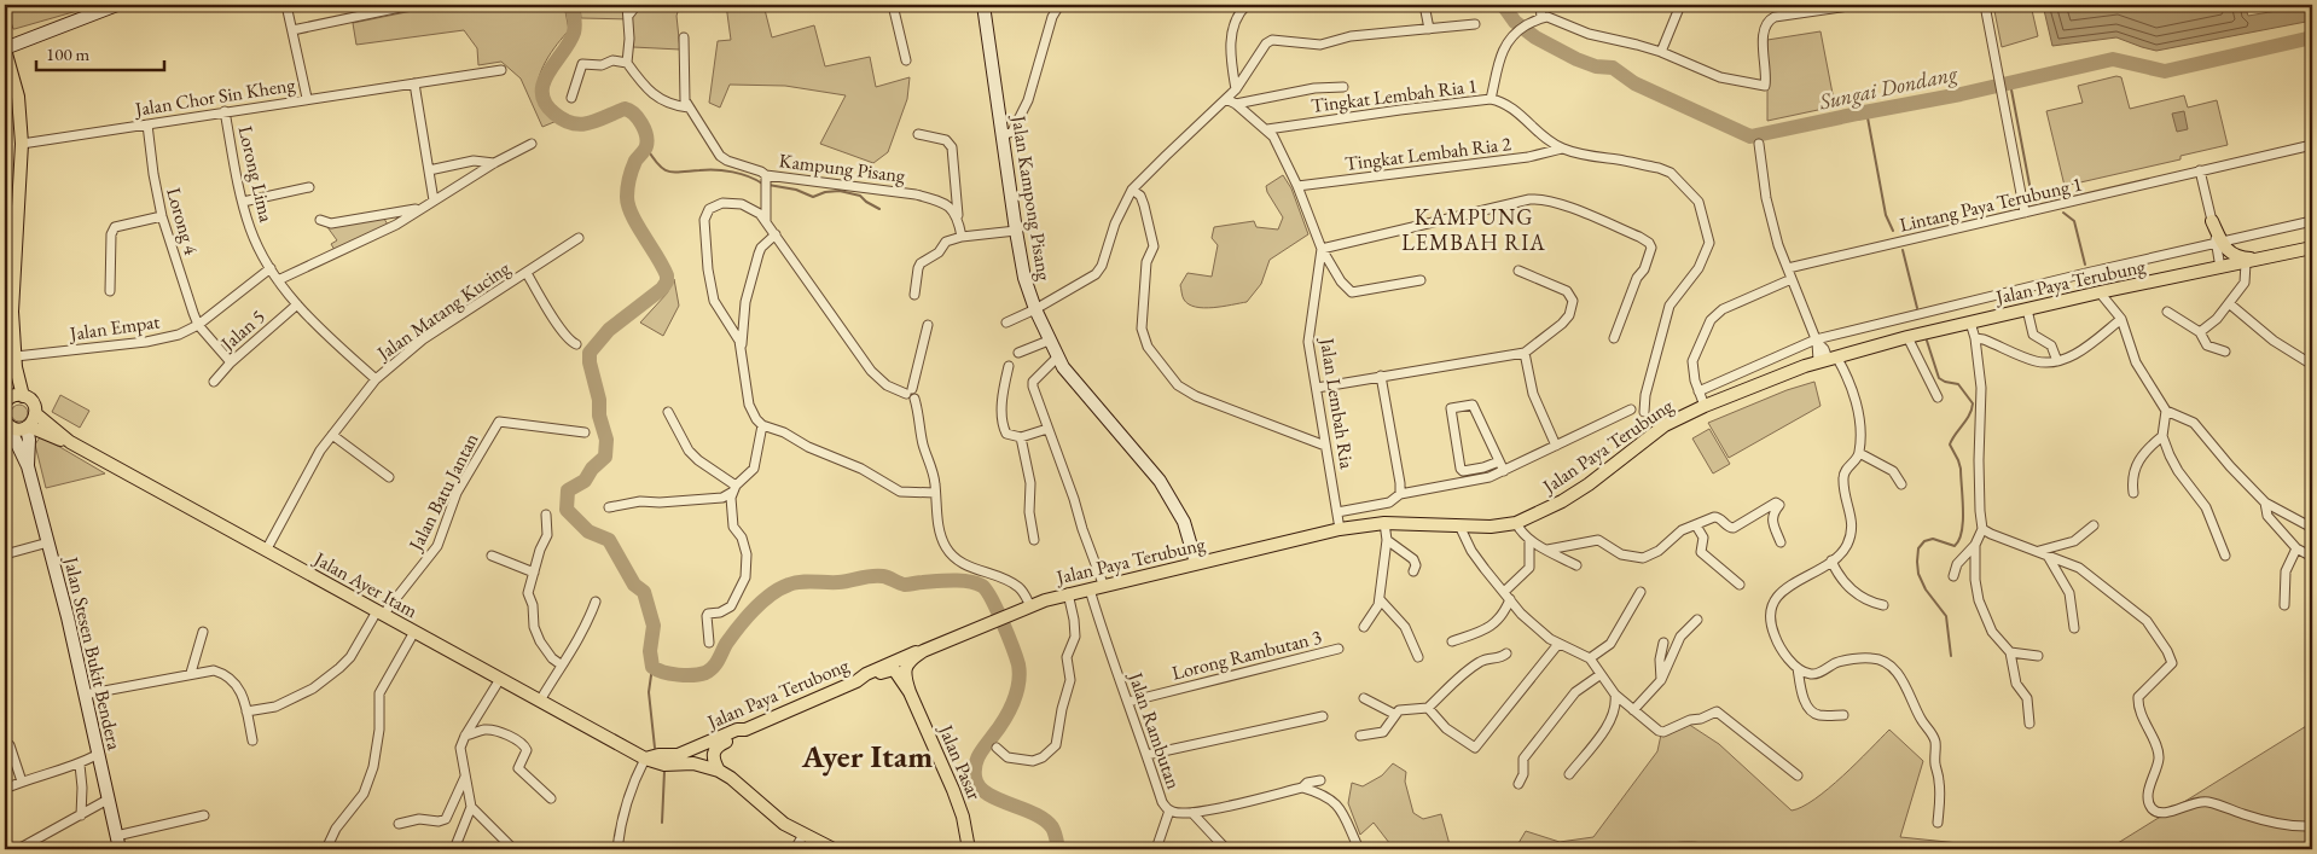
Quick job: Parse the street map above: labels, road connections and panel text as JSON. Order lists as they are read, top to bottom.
{
  "streets": {
    "main road": [
      "Jalan Kampong Pisang",
      "Jalan Paya Terubung",
      "Jalan Ayer Itam",
      "Jalan Stesen Bukit Bendera",
      "Jalan Paya Terubong",
      "Jalan Pasar"
    ],
    "street": [
      "Tingkat Lembah Ria 1",
      "Jalan Chor Sin Kheng",
      "Tingkat Lembah Ria 2",
      "Kampung Pisang",
      "Lorong Lima",
      "Lintang Paya Terubung 1",
      "Lorong 4",
      "Jalan Matang Kucing",
      "Jalan Empat",
      "Jalan 5",
      "Jalan Lembah Ria",
      "Jalan Batu Jantan",
      "Lorong Rambutan 3",
      "Jalan Rambutan"
    ]
  },
  "crossings": [
    ["Tingkat Lembah Ria 1", "Tingkat Lembah Ria 2"],
    ["Tingkat Lembah Ria 1", "Jalan Lembah Ria"],
    ["Jalan Chor Sin Kheng", "Lorong Lima"],
    ["Jalan Chor Sin Kheng", "Lorong 4"],
    ["Tingkat Lembah Ria 2", "Jalan Lembah Ria"],
    ["Lorong Lima", "Jalan Matang Kucing"],
    ["Lorong Lima", "Jalan Empat"],
    ["Lorong Lima", "Jalan 5"],
    ["Jalan Kampong Pisang", "Jalan Paya Terubung"],
    ["Lorong 4", "Jalan Empat"],
    ["Jalan Paya Terubung", "Jalan Lembah Ria"],
    ["Jalan Paya Terubung", "Jalan Paya Terubong"],
    ["Jalan Paya Terubung", "Jalan Rambutan"],
    ["Jalan Paya Terubung", "Jalan Pasar"],
    ["Jalan Matang Kucing", "Jalan Ayer Itam"],
    ["Jalan Batu Jantan", "Jalan Ayer Itam"],
    ["Jalan Ayer Itam", "Jalan Stesen Bukit Bendera"],
    ["Jalan Ayer Itam", "Jalan Paya Terubong"],
    ["Lorong Rambutan 3", "Jalan Rambutan"],
    ["Jalan Paya Terubong", "Jalan Pasar"]
  ],
  "districts": ["KAMPUNG LEMBAH RIA", "Ayer Itam"],
  "water": ["Sungai Dondang"],
  "scale_bar": "100 m"
}
